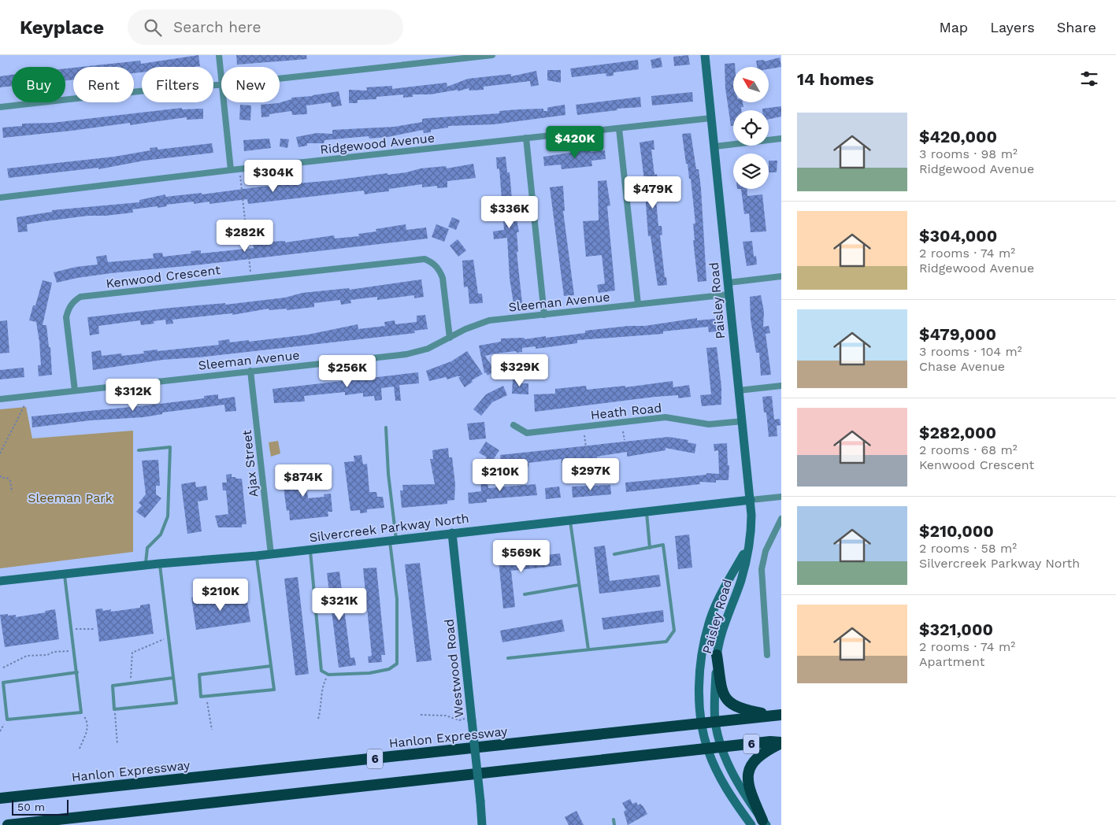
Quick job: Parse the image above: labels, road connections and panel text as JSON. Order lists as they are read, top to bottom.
{
  "streets": {
    "highway": ["Hanlon Expressway", "6"],
    "main road": ["Paisley Road", "Silvercreek Parkway North", "Westwood Road"],
    "street": [
      "Ridgewood Avenue",
      "Kenwood Crescent",
      "Sleeman Avenue",
      "Heath Road",
      "Ajax Street"
    ]
  },
  "crossings": [
    ["Ridgewood Avenue", "Paisley Road"],
    ["Kenwood Crescent", "Sleeman Avenue"],
    ["Paisley Road", "Sleeman Avenue"],
    ["Paisley Road", "Heath Road"],
    ["Paisley Road", "Silvercreek Parkway North"],
    ["Paisley Road", "Hanlon Expressway"],
    ["Paisley Road", "6"],
    ["Sleeman Avenue", "Ajax Street"],
    ["Ajax Street", "Silvercreek Parkway North"],
    ["Silvercreek Parkway North", "Westwood Road"]
  ],
  "parks": ["Sleeman Park"],
  "scale_bar": "50 m",
  "north": "top left",
  "page": {
    "header": "Keyplace",
    "search": "Search here",
    "nav": ["Map", "Layers", "Share"],
    "heading": "14 homes",
    "chip": [
      "Buy",
      "Rent",
      "Filters",
      "New"
    ],
    "list": [
      {
        "name": "$420,000",
        "note": "3 rooms · 98 m² · Ridgewood Avenue"
      },
      {
        "name": "$304,000",
        "note": "2 rooms · 74 m² · Ridgewood Avenue"
      },
      {
        "name": "$479,000",
        "note": "3 rooms · 104 m² · Chase Avenue"
      },
      {
        "name": "$282,000",
        "note": "2 rooms · 68 m² · Kenwood Crescent"
      },
      {
        "name": "$210,000",
        "note": "2 rooms · 58 m² · Silvercreek Parkway North"
      },
      {
        "name": "$321,000",
        "note": "2 rooms · 74 m² · Apartment"
      }
    ],
    "price": [
      "$420K",
      "$304K",
      "$479K",
      "$336K",
      "$282K",
      "$329K",
      "$256K",
      "$312K",
      "$297K",
      "$210K",
      "$874K",
      "$569K",
      "$210K",
      "$321K"
    ],
    "scale": "50 m"
  }
}
